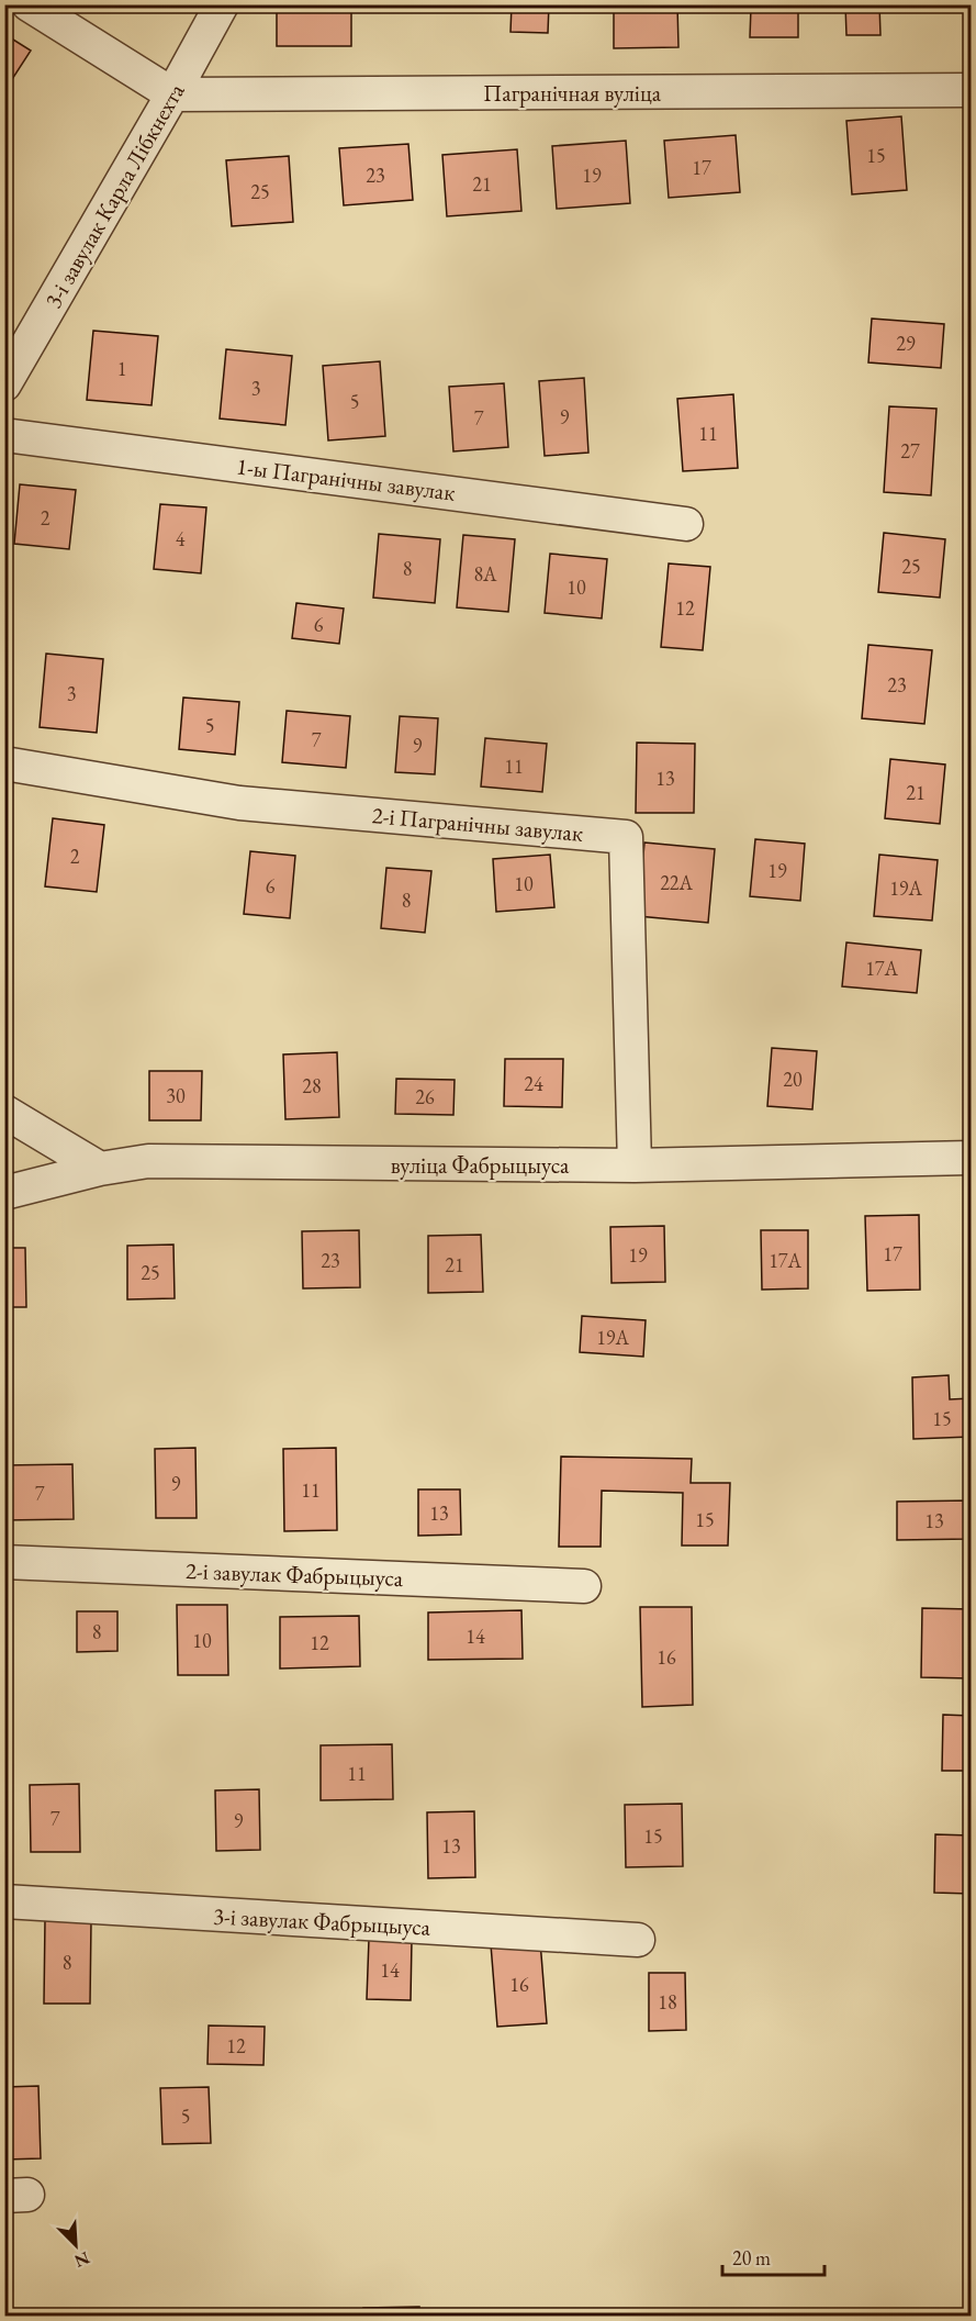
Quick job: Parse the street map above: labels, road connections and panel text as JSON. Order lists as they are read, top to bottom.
{
  "streets": {
    "street": [
      "Пагранічная вуліца",
      "3-і завулак Карла Лібкнехта",
      "1-ы Пагранічны завулак",
      "2-і Пагранічны завулак",
      "вуліца Фабрыцыуса",
      "2-і завулак Фабрыцыуса",
      "3-і завулак Фабрыцыуса"
    ]
  },
  "crossings": [
    ["Пагранічная вуліца", "3-і завулак Карла Лібкнехта"],
    ["2-і Пагранічны завулак", "вуліца Фабрыцыуса"]
  ],
  "house_numbers": [
    "15",
    "17",
    "23",
    "19",
    "21",
    "25",
    "29",
    "1",
    "3",
    "5",
    "9",
    "7",
    "11",
    "27",
    "2",
    "4",
    "25",
    "8",
    "8А",
    "10",
    "12",
    "6",
    "23",
    "3",
    "5",
    "7",
    "9",
    "11",
    "13",
    "21",
    "2",
    "19",
    "22А",
    "10",
    "6",
    "19А",
    "8",
    "17А",
    "20",
    "24",
    "28",
    "30",
    "26",
    "17",
    "19",
    "23",
    "17А",
    "21",
    "25",
    "19А",
    "15",
    "9",
    "11",
    "7",
    "13",
    "15",
    "13",
    "8",
    "14",
    "10",
    "12",
    "16",
    "11",
    "7",
    "9",
    "15",
    "13",
    "8",
    "14",
    "16",
    "18",
    "12",
    "5"
  ],
  "scale_bar": "20 m",
  "north": "bottom right"
}
